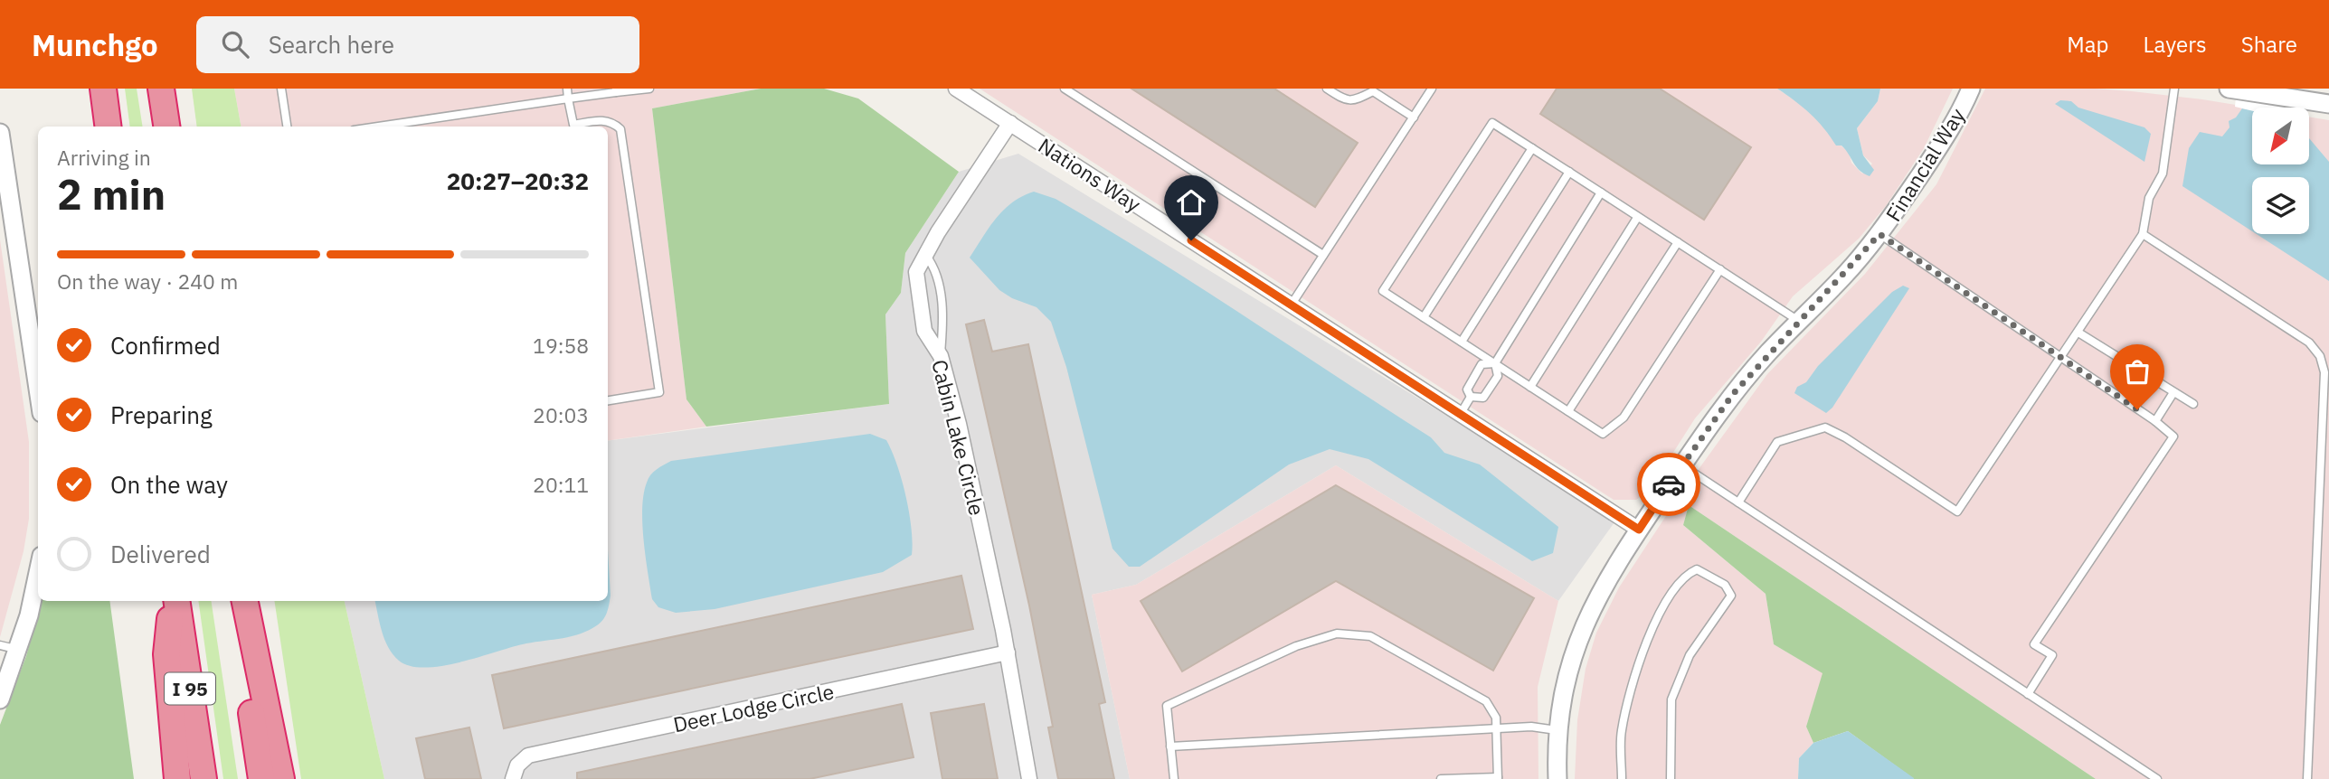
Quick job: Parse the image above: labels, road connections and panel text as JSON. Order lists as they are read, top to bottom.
{
  "streets": {
    "highway": ["I 95"],
    "street": [
      "Financial Way",
      "Nations Way",
      "Cabin Lake Circle",
      "Deer Lodge Circle"
    ]
  },
  "crossings": [
    ["Financial Way", "Nations Way"],
    ["Nations Way", "Cabin Lake Circle"],
    ["Cabin Lake Circle", "Deer Lodge Circle"]
  ],
  "north": "bottom left",
  "page": {
    "header": "Munchgo",
    "search": "Search here",
    "nav": ["Map", "Layers", "Share"],
    "heading": ["2 min", "Arriving in", "20:27–20:32"],
    "bar": "On the way · 240 m",
    "list": [
      ["Confirmed", "19:58"],
      ["Preparing", "20:03"],
      ["On the way", "20:11"],
      "Delivered"
    ]
  }
}
